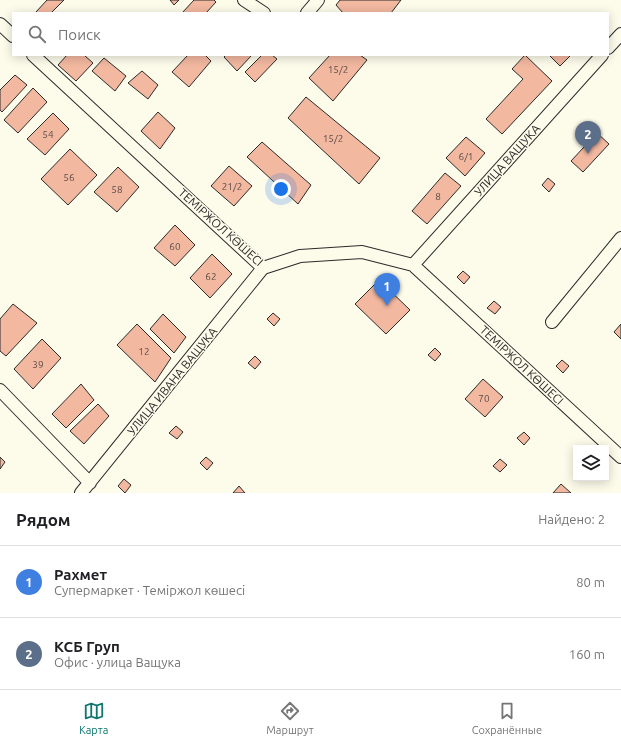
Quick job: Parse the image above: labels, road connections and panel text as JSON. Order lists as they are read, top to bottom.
{
  "streets": {
    "street": ["УЛИЦА ВАЩУКА", "ТЕМІРЖОЛ КӨШЕСІ", "УЛИЦА ИВАНА ВАЩУКА"]
  },
  "crossings": [
    ["УЛИЦА ВАЩУКА", "ТЕМІРЖОЛ КӨШЕСІ"],
    ["ТЕМІРЖОЛ КӨШЕСІ", "УЛИЦА ИВАНА ВАЩУКА"]
  ],
  "house_numbers": [
    "15/2",
    "54",
    "15/2",
    "6/1",
    "56",
    "21/2",
    "58",
    "8",
    "60",
    "62",
    "12",
    "39",
    "70"
  ],
  "page": {
    "search": "Поиск",
    "pins": ["2", "1"],
    "heading": ["Рядом", "Найдено: 2"],
    "list": [
      {
        "mark": "1",
        "name": "Рахмет",
        "note": "Супермаркет · Теміржол көшесі",
        "value": "80 m"
      },
      {
        "mark": "2",
        "name": "КСБ Груп",
        "note": "Офис · улица Ващука",
        "value": "160 m"
      }
    ],
    "nav": ["Карта", "Маршрут", "Сохранённые"]
  }
}
